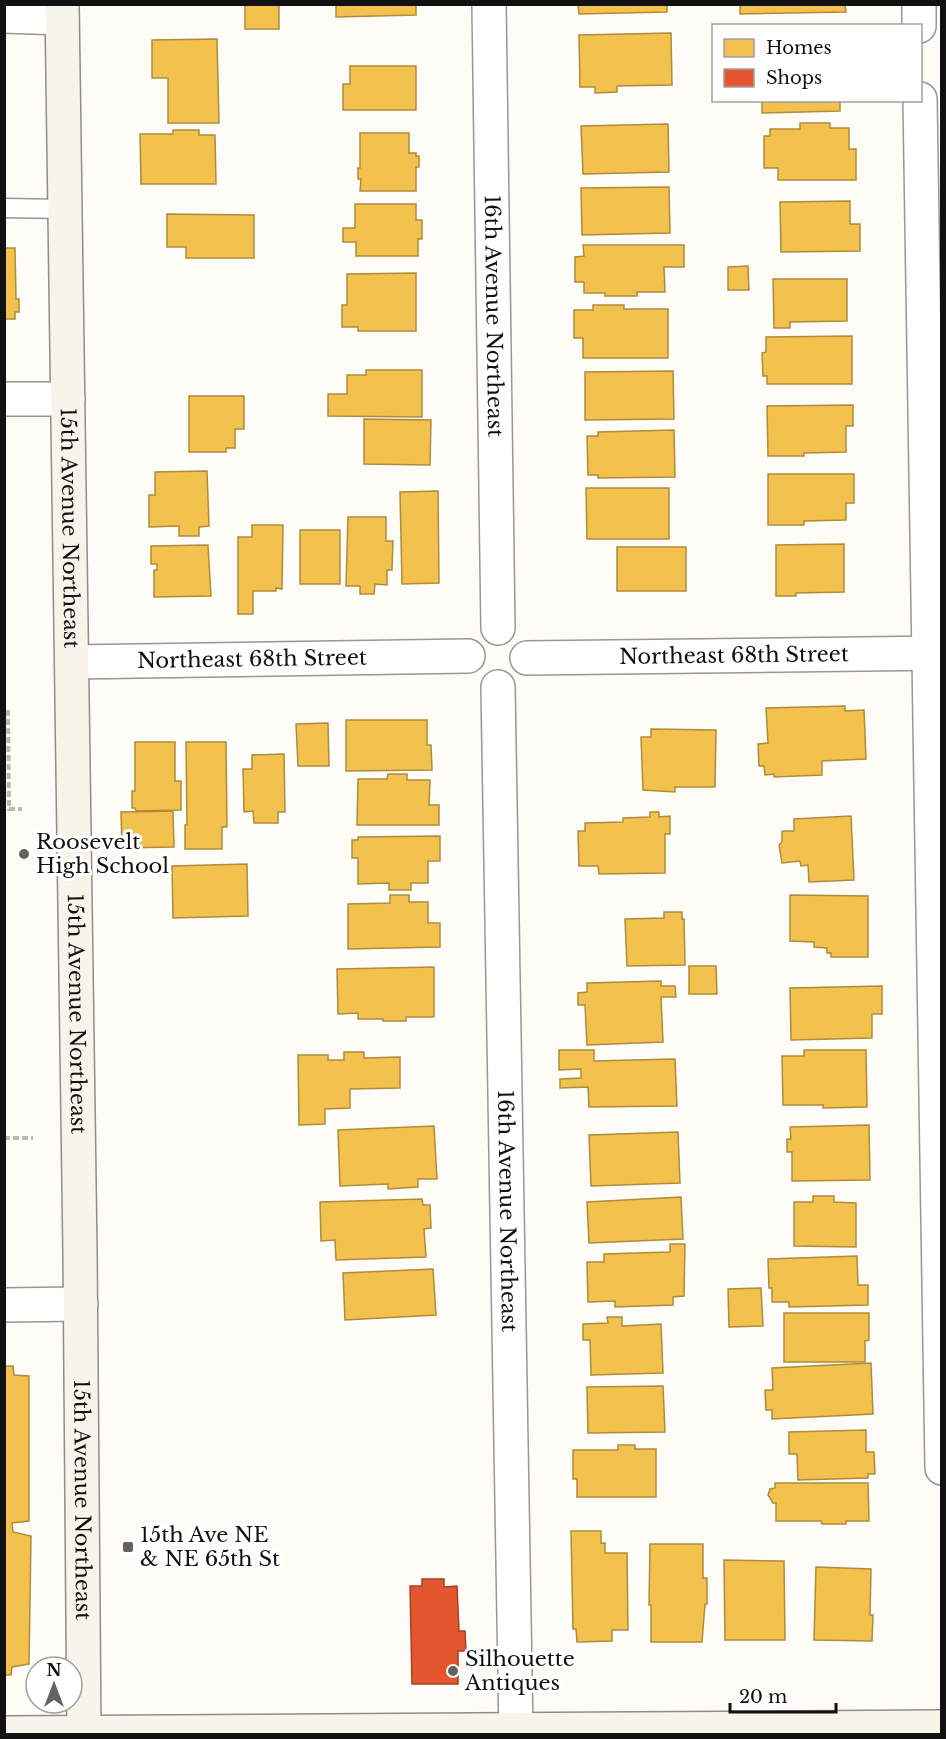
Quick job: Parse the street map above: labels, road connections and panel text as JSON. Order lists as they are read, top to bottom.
{
  "streets": {
    "main road": ["15th Avenue Northeast"],
    "street": ["16th Avenue Northeast", "Northeast 68th Street"]
  },
  "crossings": [
    ["16th Avenue Northeast", "Northeast 68th Street"],
    ["15th Avenue Northeast", "Northeast 68th Street"]
  ],
  "places": {
    "other": ["Roosevelt High School", "Silhouette Antiques"],
    "transit": ["15th Ave NE & NE 65th St"]
  },
  "legend": ["Homes", "Shops"],
  "scale_bar": "20 m",
  "north": "top"
}
